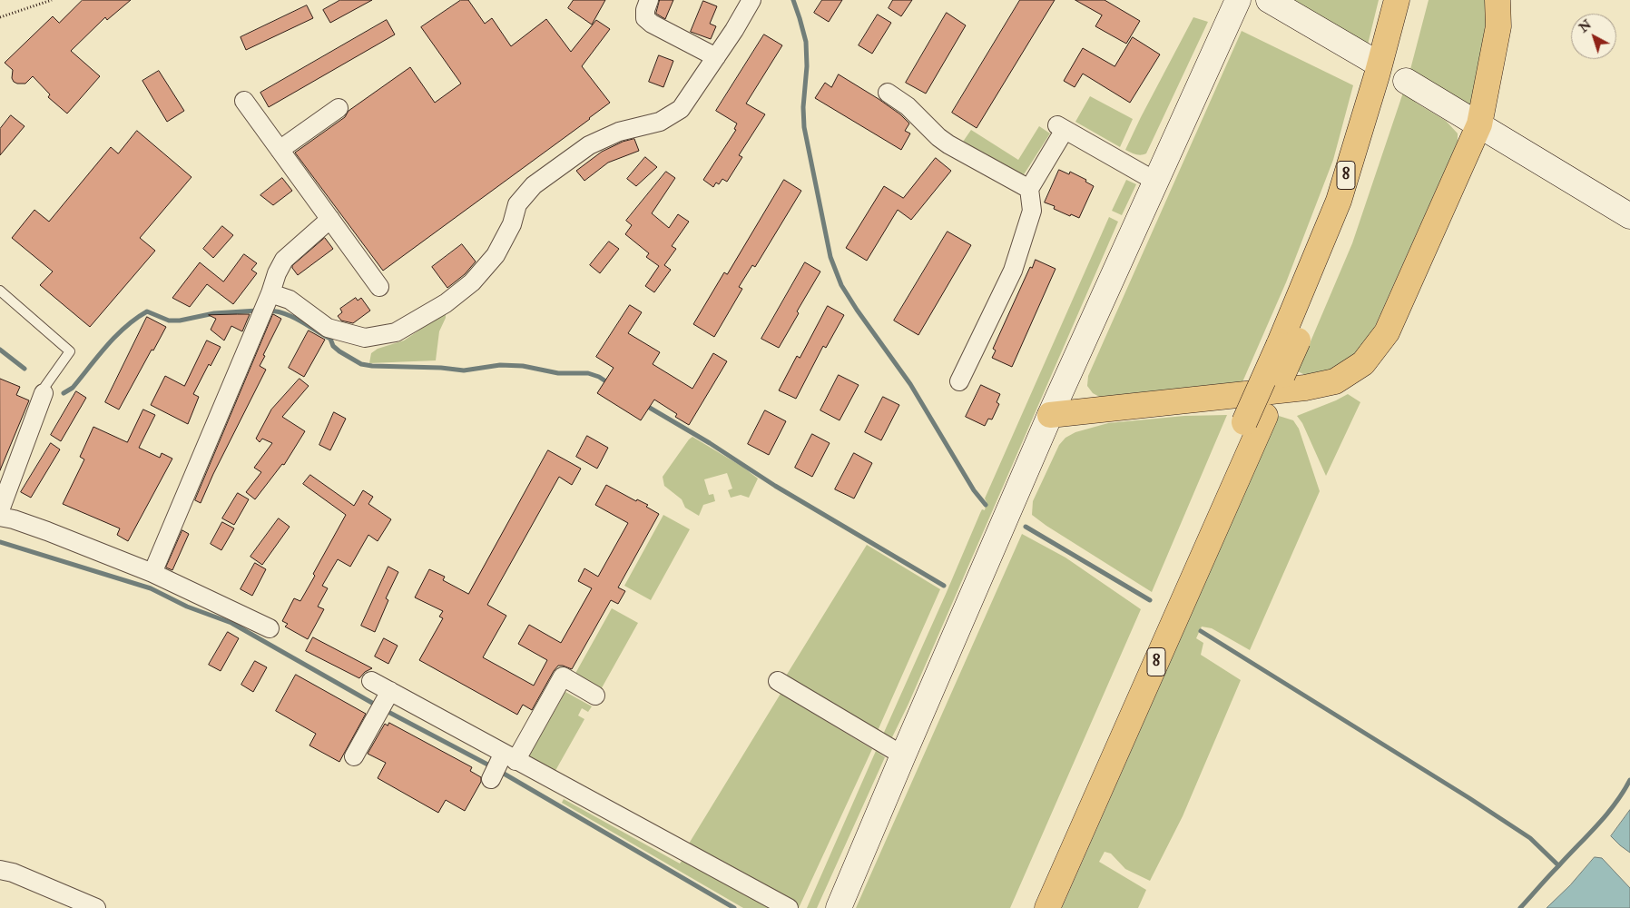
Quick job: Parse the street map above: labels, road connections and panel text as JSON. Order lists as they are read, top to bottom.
{
  "streets": {
    "highway": ["8"]
  },
  "north": "top left"
}
